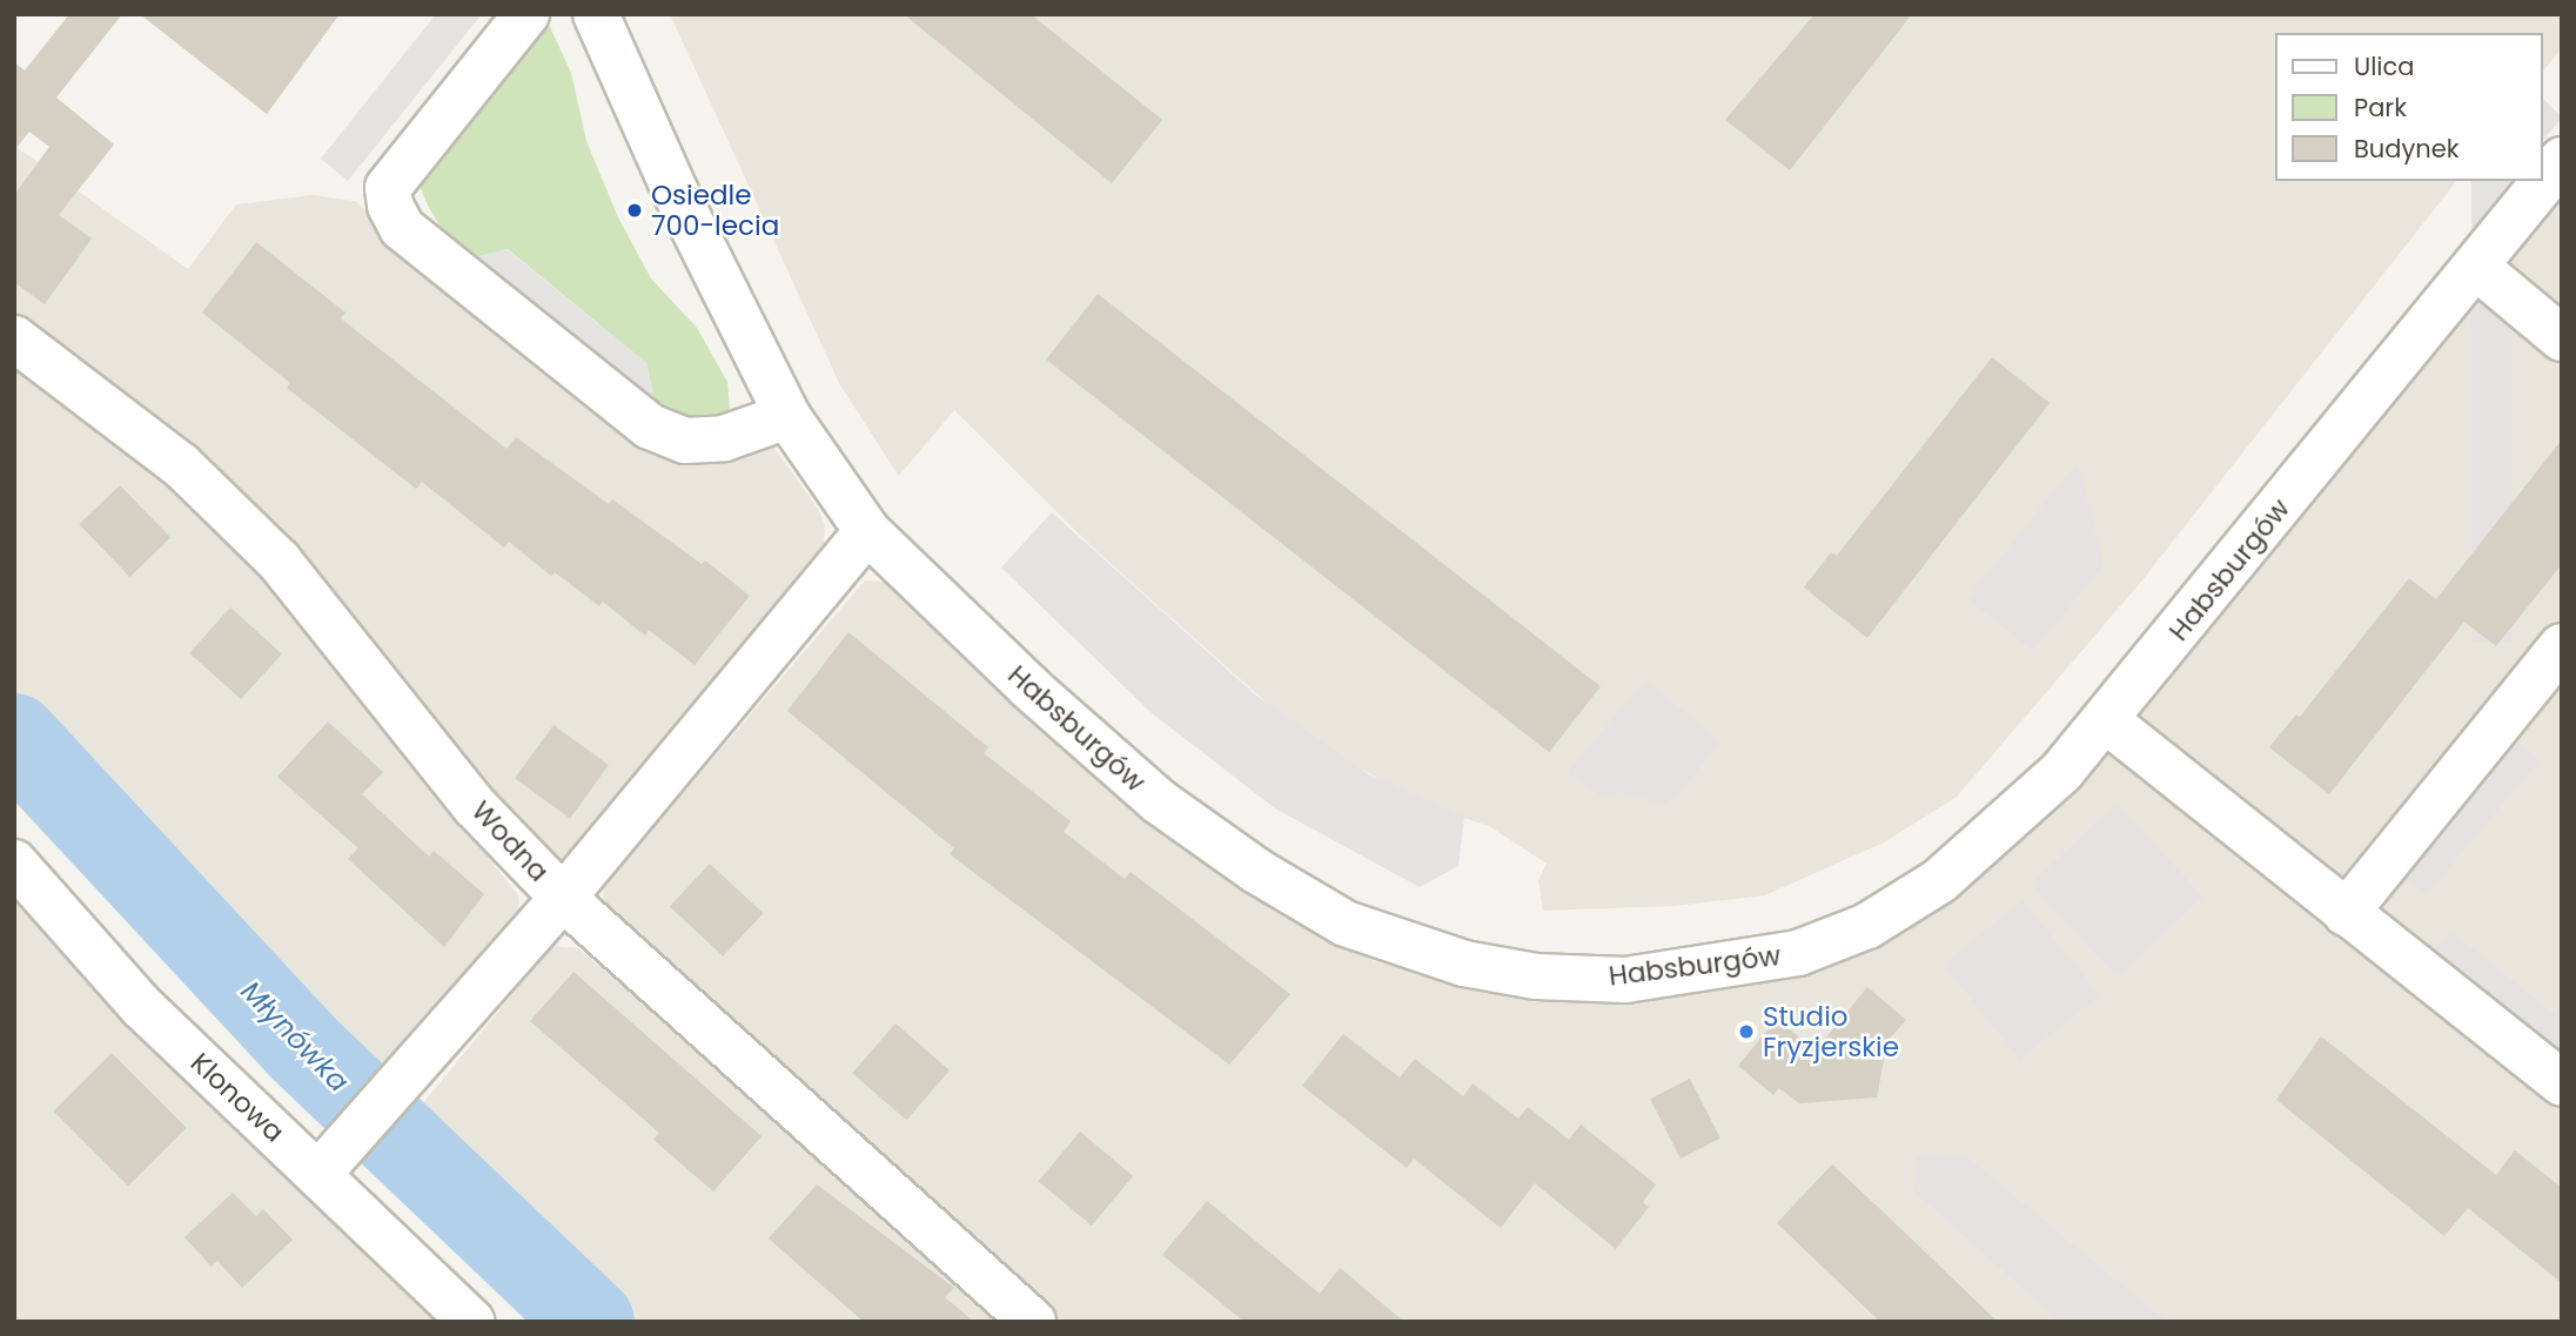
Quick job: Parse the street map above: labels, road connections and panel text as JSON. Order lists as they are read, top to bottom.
{
  "streets": {
    "street": ["Habsburgów", "Wodna", "Klonowa"]
  },
  "water": ["Młynówka"],
  "places": ["Osiedle 700-lecia", "Studio Fryzjerskie"],
  "legend": ["Ulica", "Park", "Budynek"]
}
